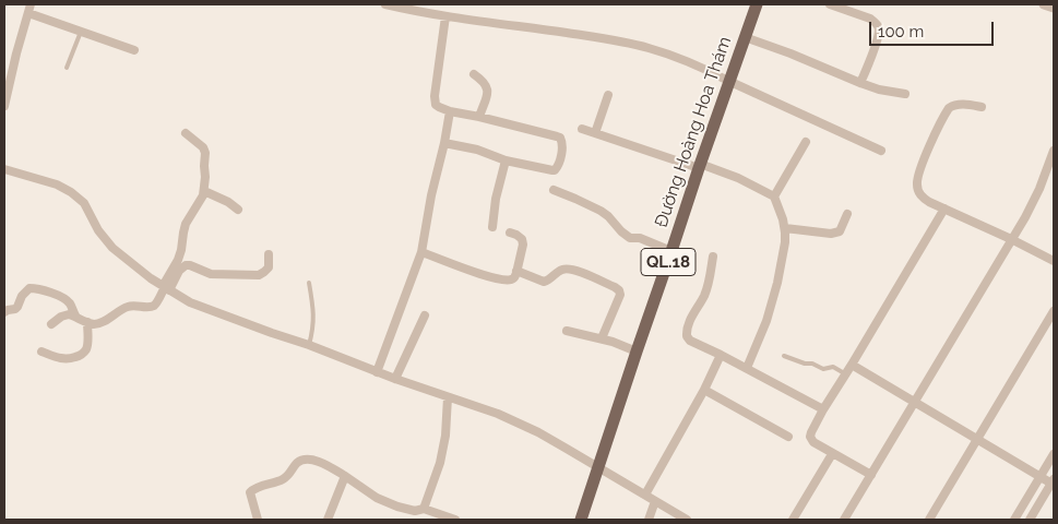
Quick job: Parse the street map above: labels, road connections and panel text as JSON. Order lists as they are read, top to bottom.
{
  "streets": {
    "main road": ["Đường Hoàng Hoa Thám", "QL.18"]
  },
  "scale_bar": "100 m"
}
